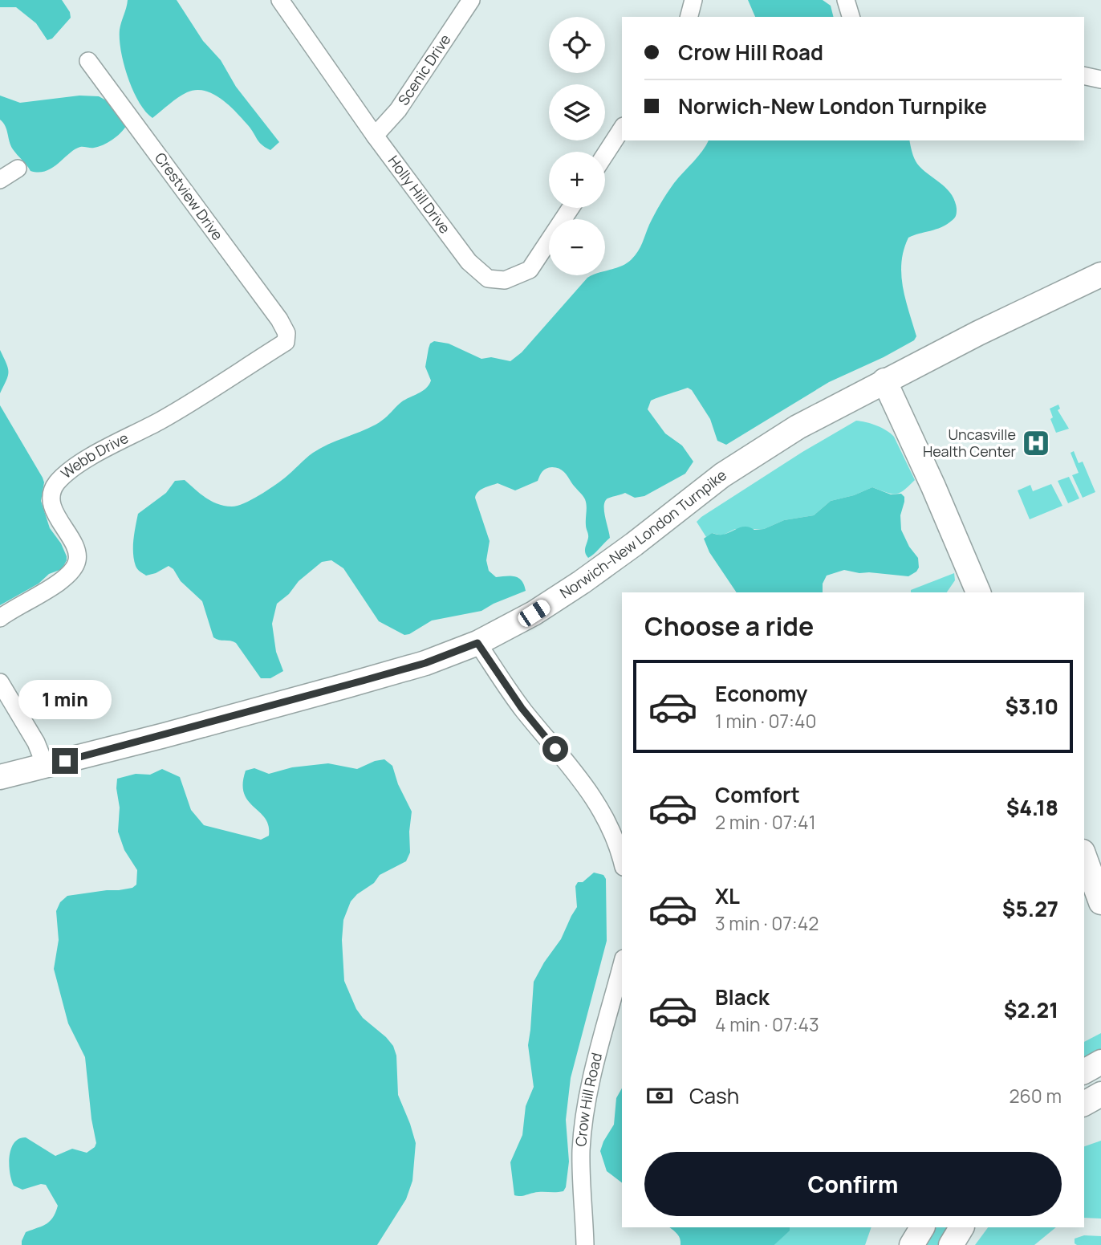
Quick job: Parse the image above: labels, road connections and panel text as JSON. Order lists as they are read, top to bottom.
{
  "streets": {
    "main road": ["Norwich-New London Turnpike"],
    "street": [
      "Scenic Drive",
      "Holly Hill Drive",
      "Crestview Drive",
      "Webb Drive",
      "Crow Hill Road"
    ]
  },
  "crossings": [
    ["Scenic Drive", "Holly Hill Drive"],
    ["Crestview Drive", "Webb Drive"]
  ],
  "places": {
    "hospital": ["Uncasville Health Center"]
  },
  "page": {
    "map_buttons": ["+", "−"],
    "banner": ["Crow Hill Road", "Norwich-New London Turnpike"],
    "heading": "Choose a ride",
    "list": [
      {
        "name": "Economy",
        "note": "1 min · 07:40",
        "value": "$3.10"
      },
      {
        "name": "Comfort",
        "note": "2 min · 07:41",
        "value": "$4.18"
      },
      {
        "name": "XL",
        "note": "3 min · 07:42",
        "value": "$5.27"
      },
      {
        "name": "Black",
        "note": "4 min · 07:43",
        "value": "$2.21"
      }
    ],
    "bubble": "1 min",
    "pay": ["Cash", "260 m"],
    "buttons": "Confirm"
  }
}
